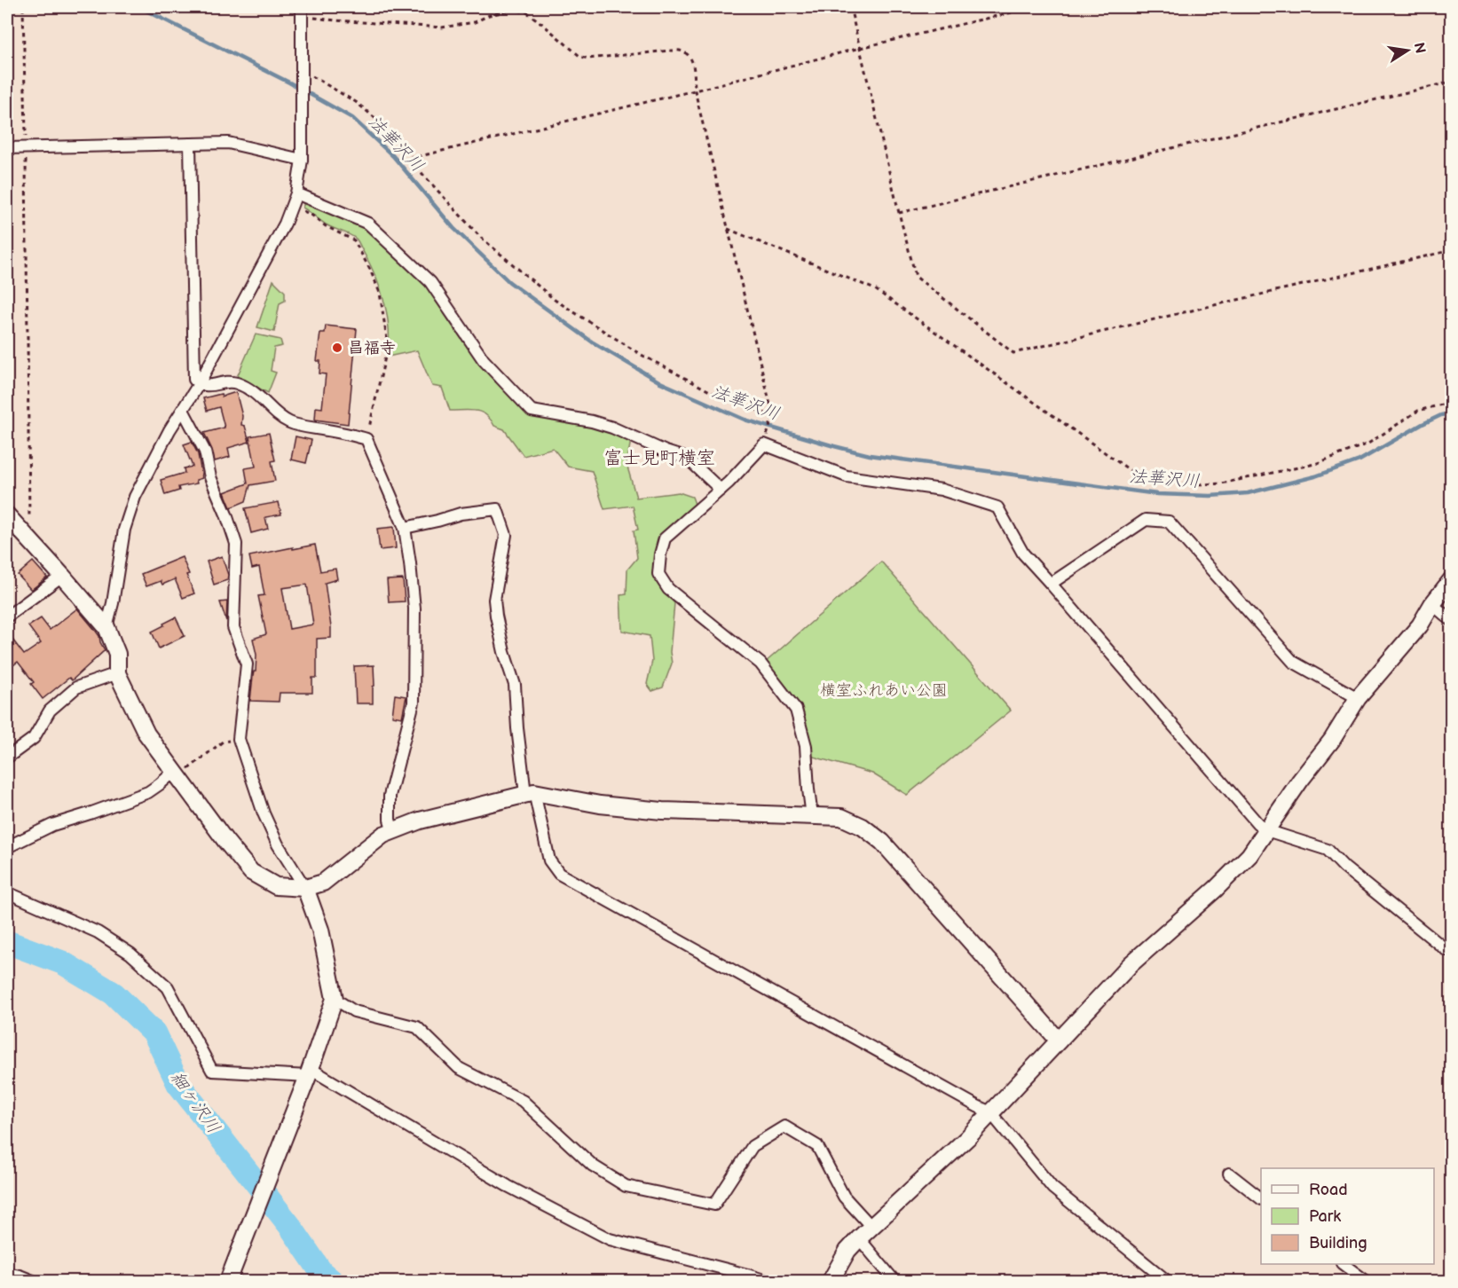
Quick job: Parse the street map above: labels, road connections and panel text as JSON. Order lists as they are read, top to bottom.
{
  "districts": ["富士見町横室"],
  "water": ["法華沢川", "細ヶ沢川"],
  "parks": ["横室ふれあい公園"],
  "places": ["昌福寺"],
  "legend": ["Road", "Park", "Building"],
  "north": "right"
}
